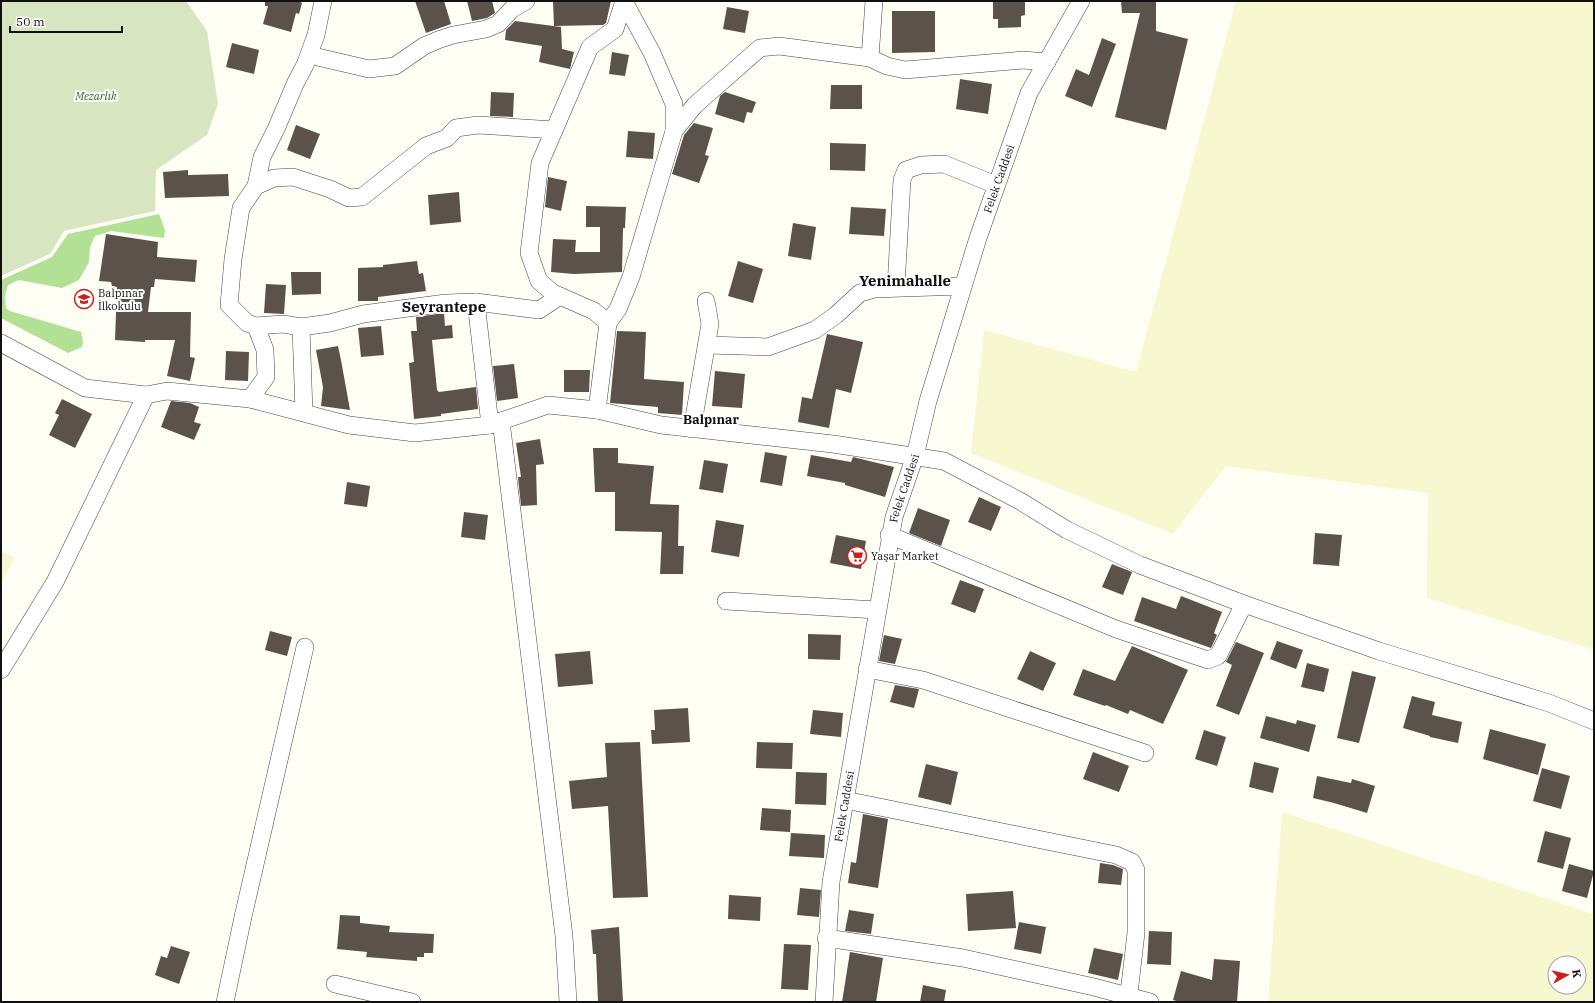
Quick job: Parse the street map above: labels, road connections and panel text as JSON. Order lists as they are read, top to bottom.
{
  "streets": {
    "street": ["Felek Caddesi"]
  },
  "districts": ["Yenimahalle", "Seyrantepe", "Balpınar"],
  "parks": ["Mezarlık"],
  "places": {
    "school or university": ["Balpınar İlkokulu"],
    "supermarket": ["Yaşar Market"]
  },
  "scale_bar": "50 m",
  "north": "right"
}
